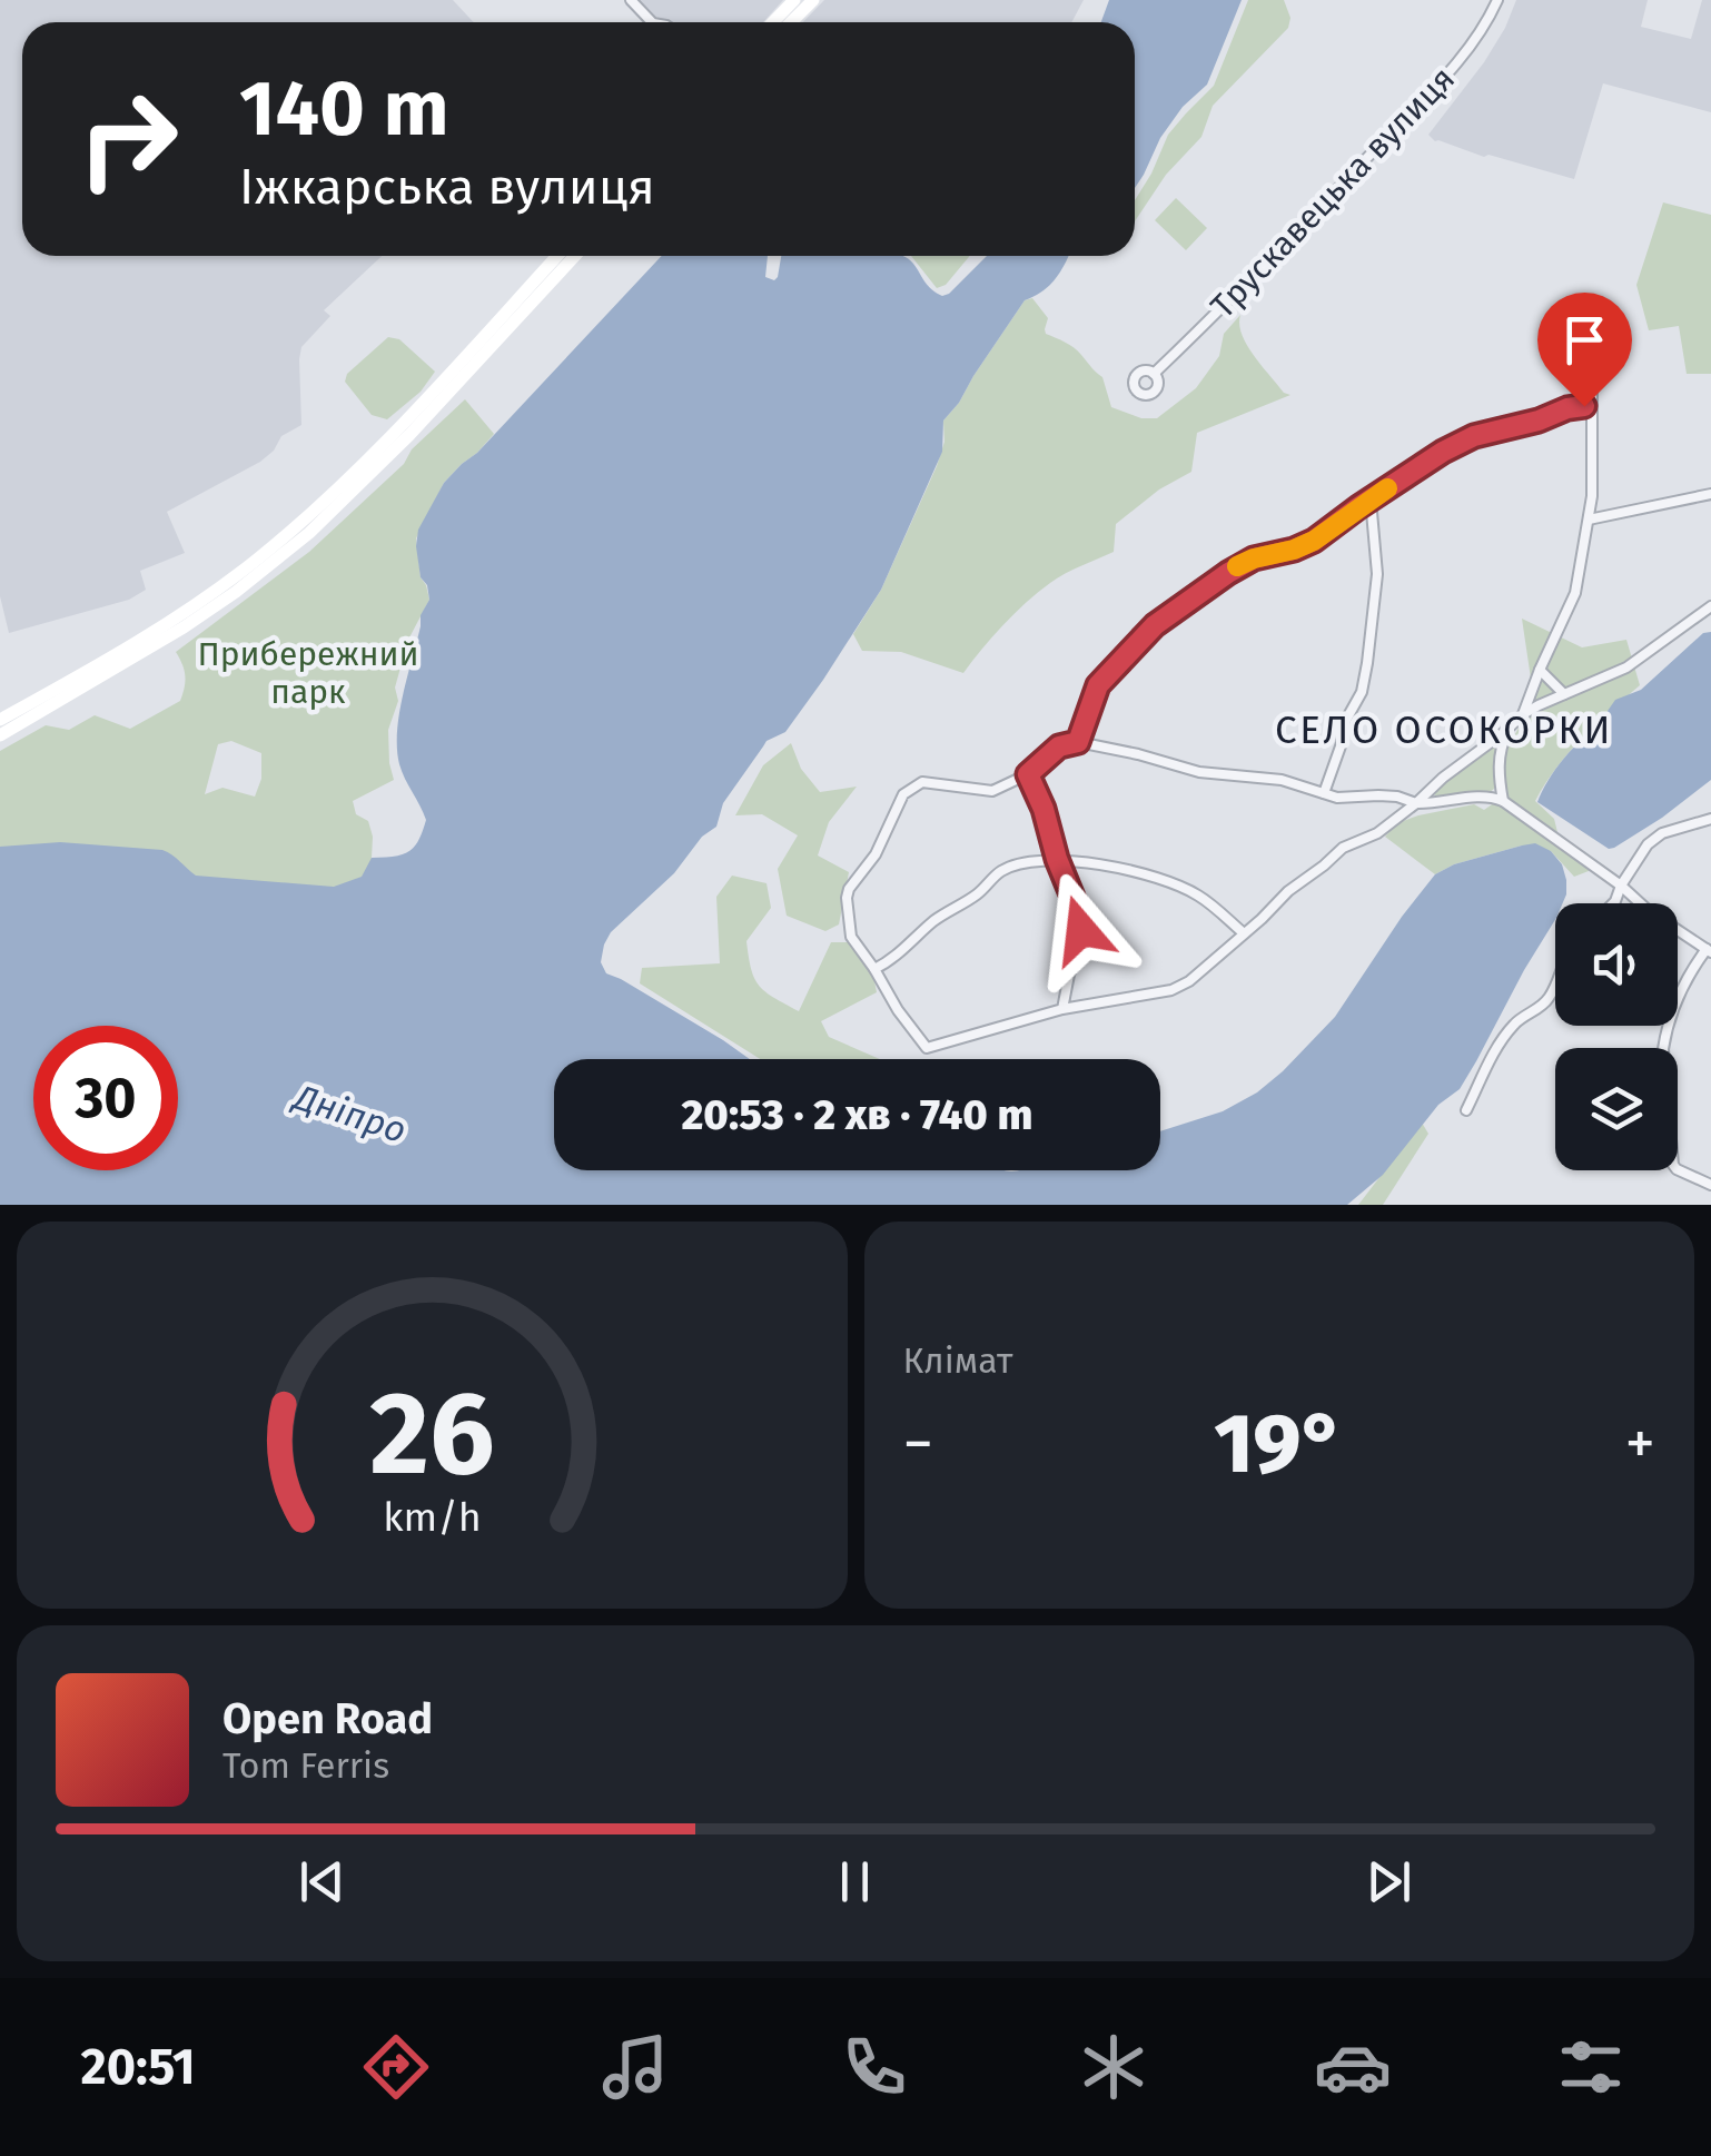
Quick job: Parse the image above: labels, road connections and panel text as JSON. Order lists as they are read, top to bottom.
{
  "streets": {
    "street": ["Трускавецька вулиця"]
  },
  "districts": ["СЕЛО ОСОКОРКИ"],
  "water": ["Дніпро"],
  "parks": ["Прибережний парк"],
  "page": {
    "turn": ["140 m", "Іжкарська вулиця"],
    "limit": "30",
    "trip": "20:53 · 2 хв · 740 m",
    "tile": "Клімат",
    "heat": ["−", "19°", "+"],
    "song": ["Open Road", "Tom Ferris"],
    "tabs": "20:51",
    "gauge": ["26", "km/h"]
  }
}
